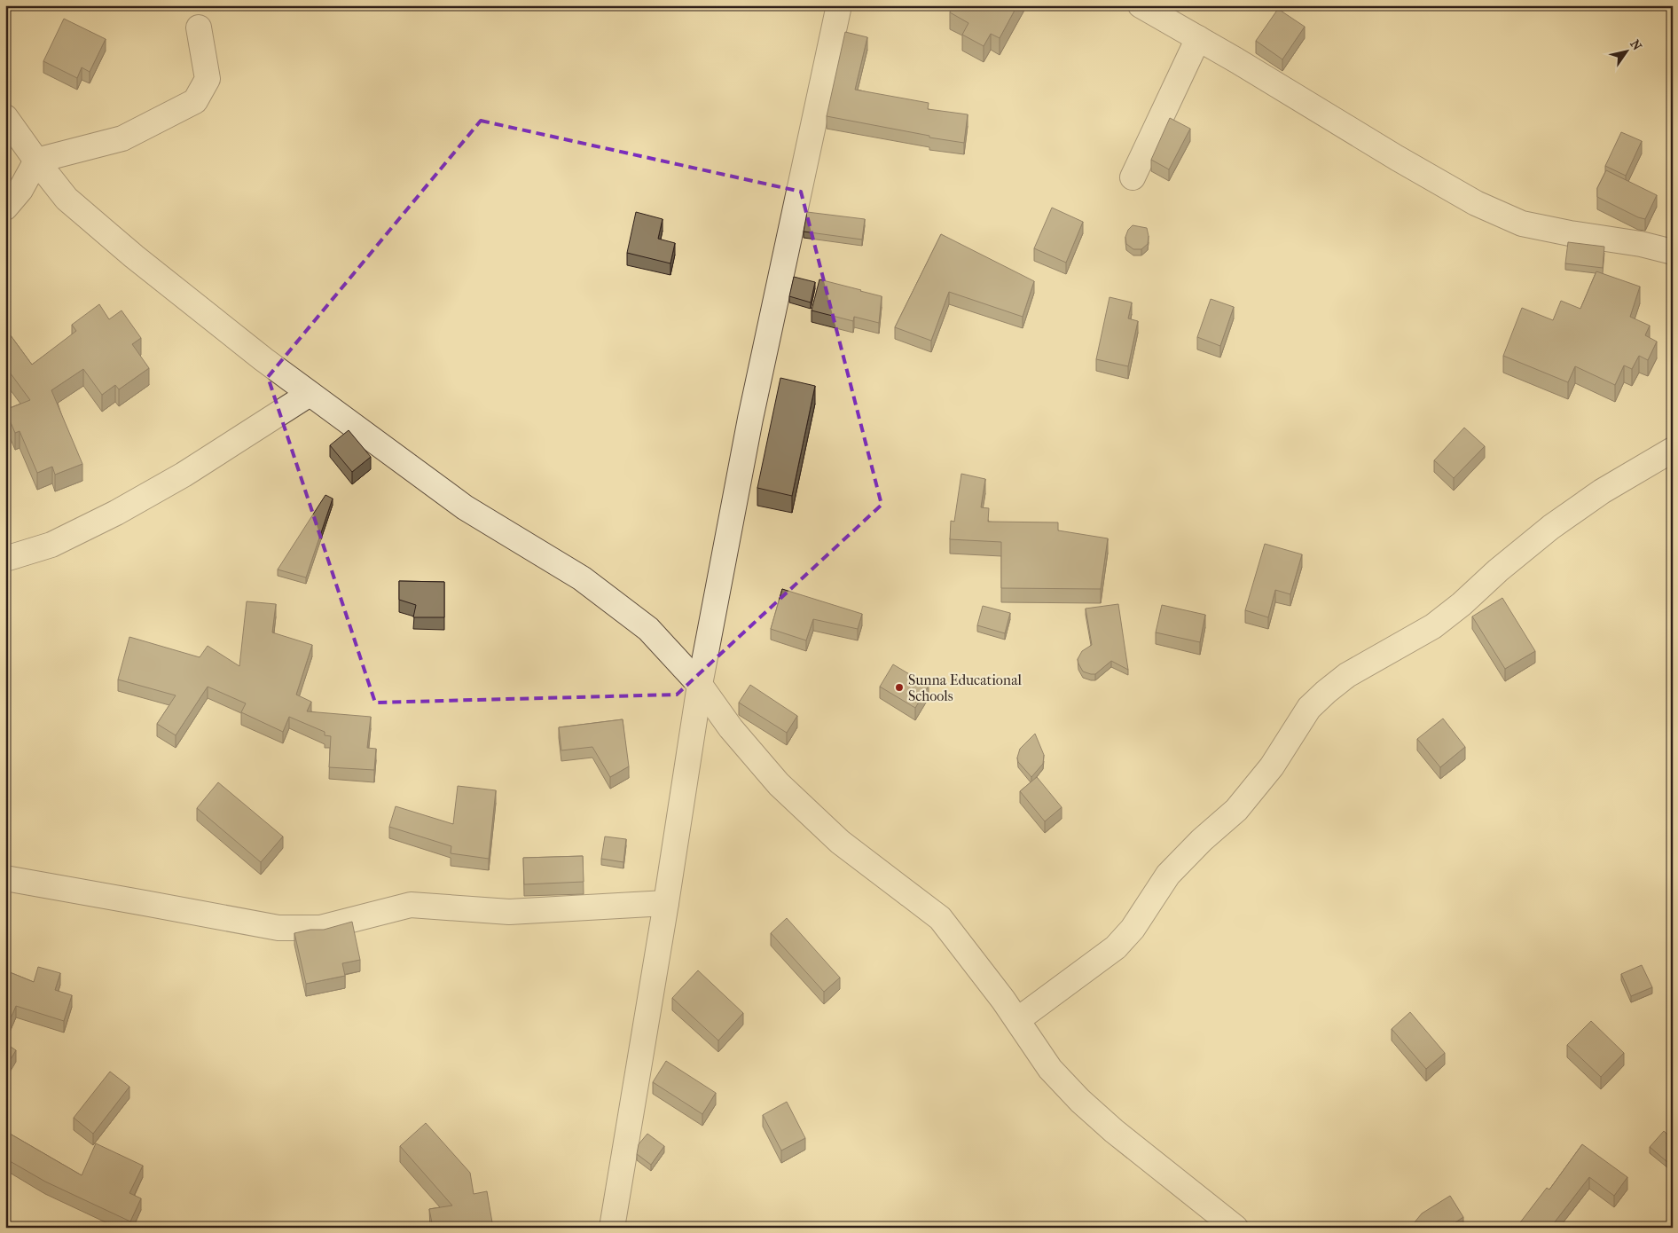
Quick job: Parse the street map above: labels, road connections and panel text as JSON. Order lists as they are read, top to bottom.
{
  "places": ["Sunna Educational Schools"],
  "north": "top right"
}
